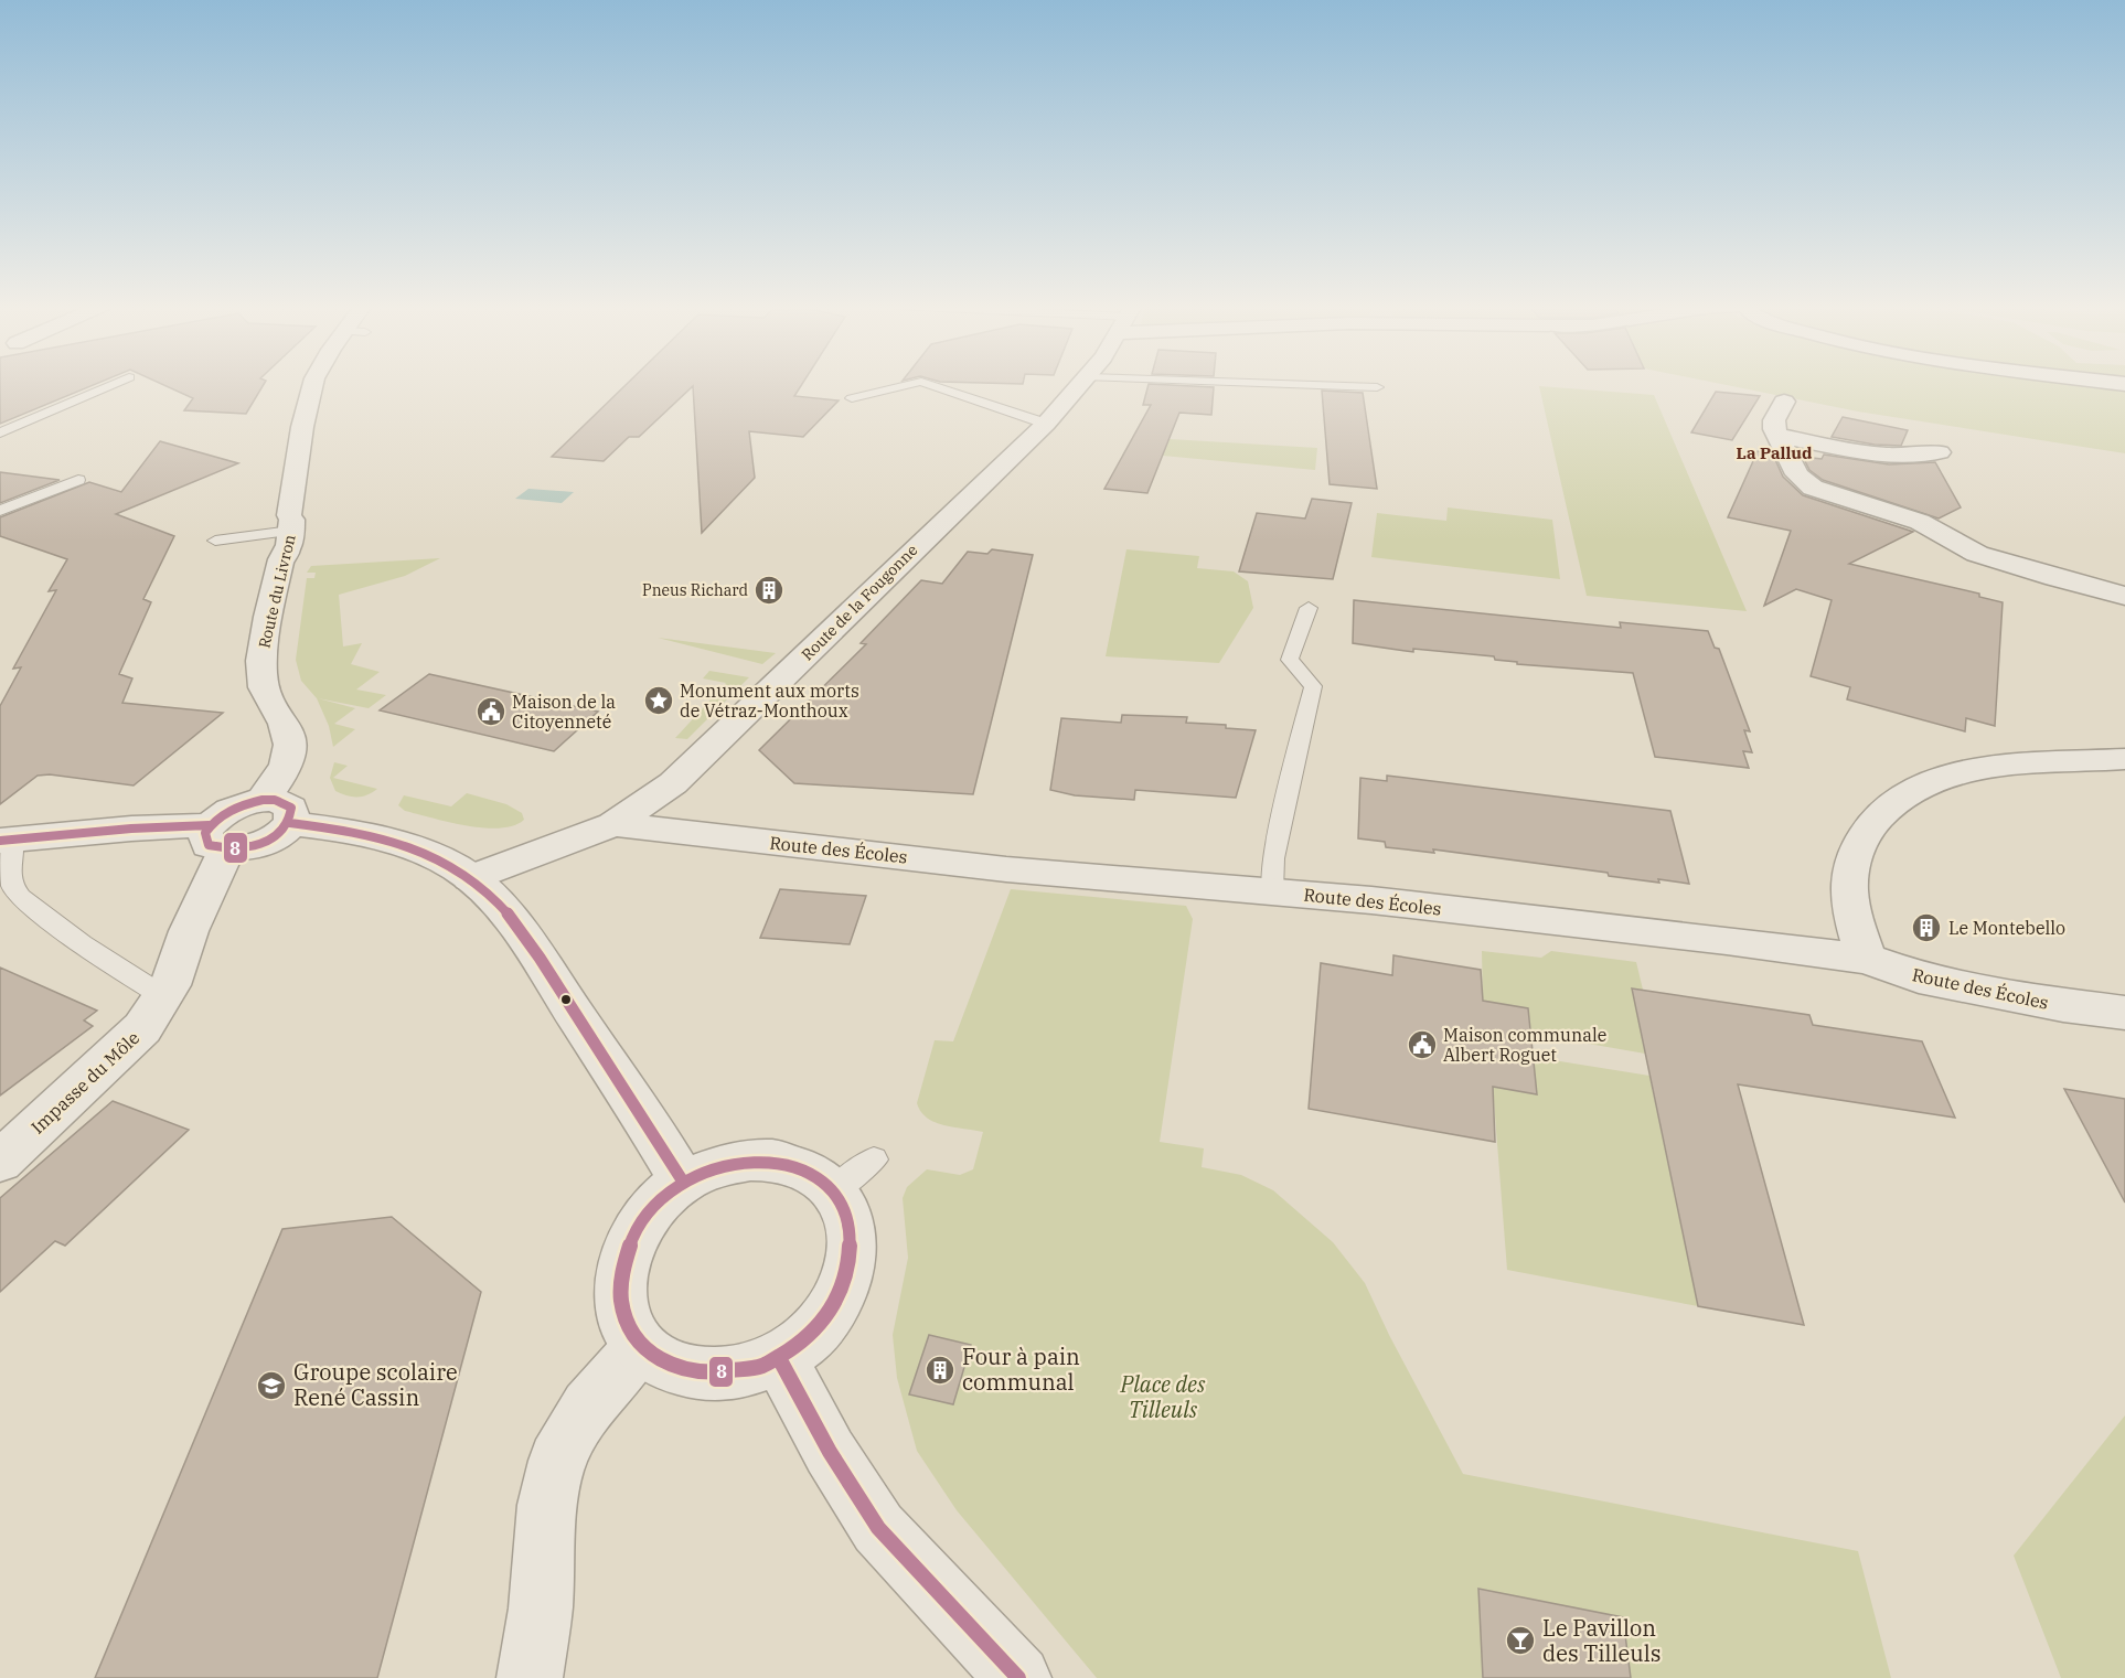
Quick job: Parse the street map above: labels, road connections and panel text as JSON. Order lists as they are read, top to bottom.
{
  "streets": {
    "street": [
      "Route du Livron",
      "Route de la Fougonne",
      "Route des Écoles",
      "Impasse du Môle"
    ]
  },
  "crossings": [
    ["Route de la Fougonne", "Route des Écoles"]
  ],
  "districts": ["La Pallud"],
  "parks": ["Place des Tilleuls"],
  "places": {
    "building": ["Pneus Richard", "Le Montebello", "Four à pain communal"],
    "place": ["Monument aux morts de Vétraz-Monthoux"],
    "public building": ["Maison de la Citoyenneté", "Maison communale Albert Roguet"],
    "school or university": ["Groupe scolaire René Cassin"],
    "bar": ["Le Pavillon des Tilleuls"]
  },
  "lines": ["transit line 8"]
}
